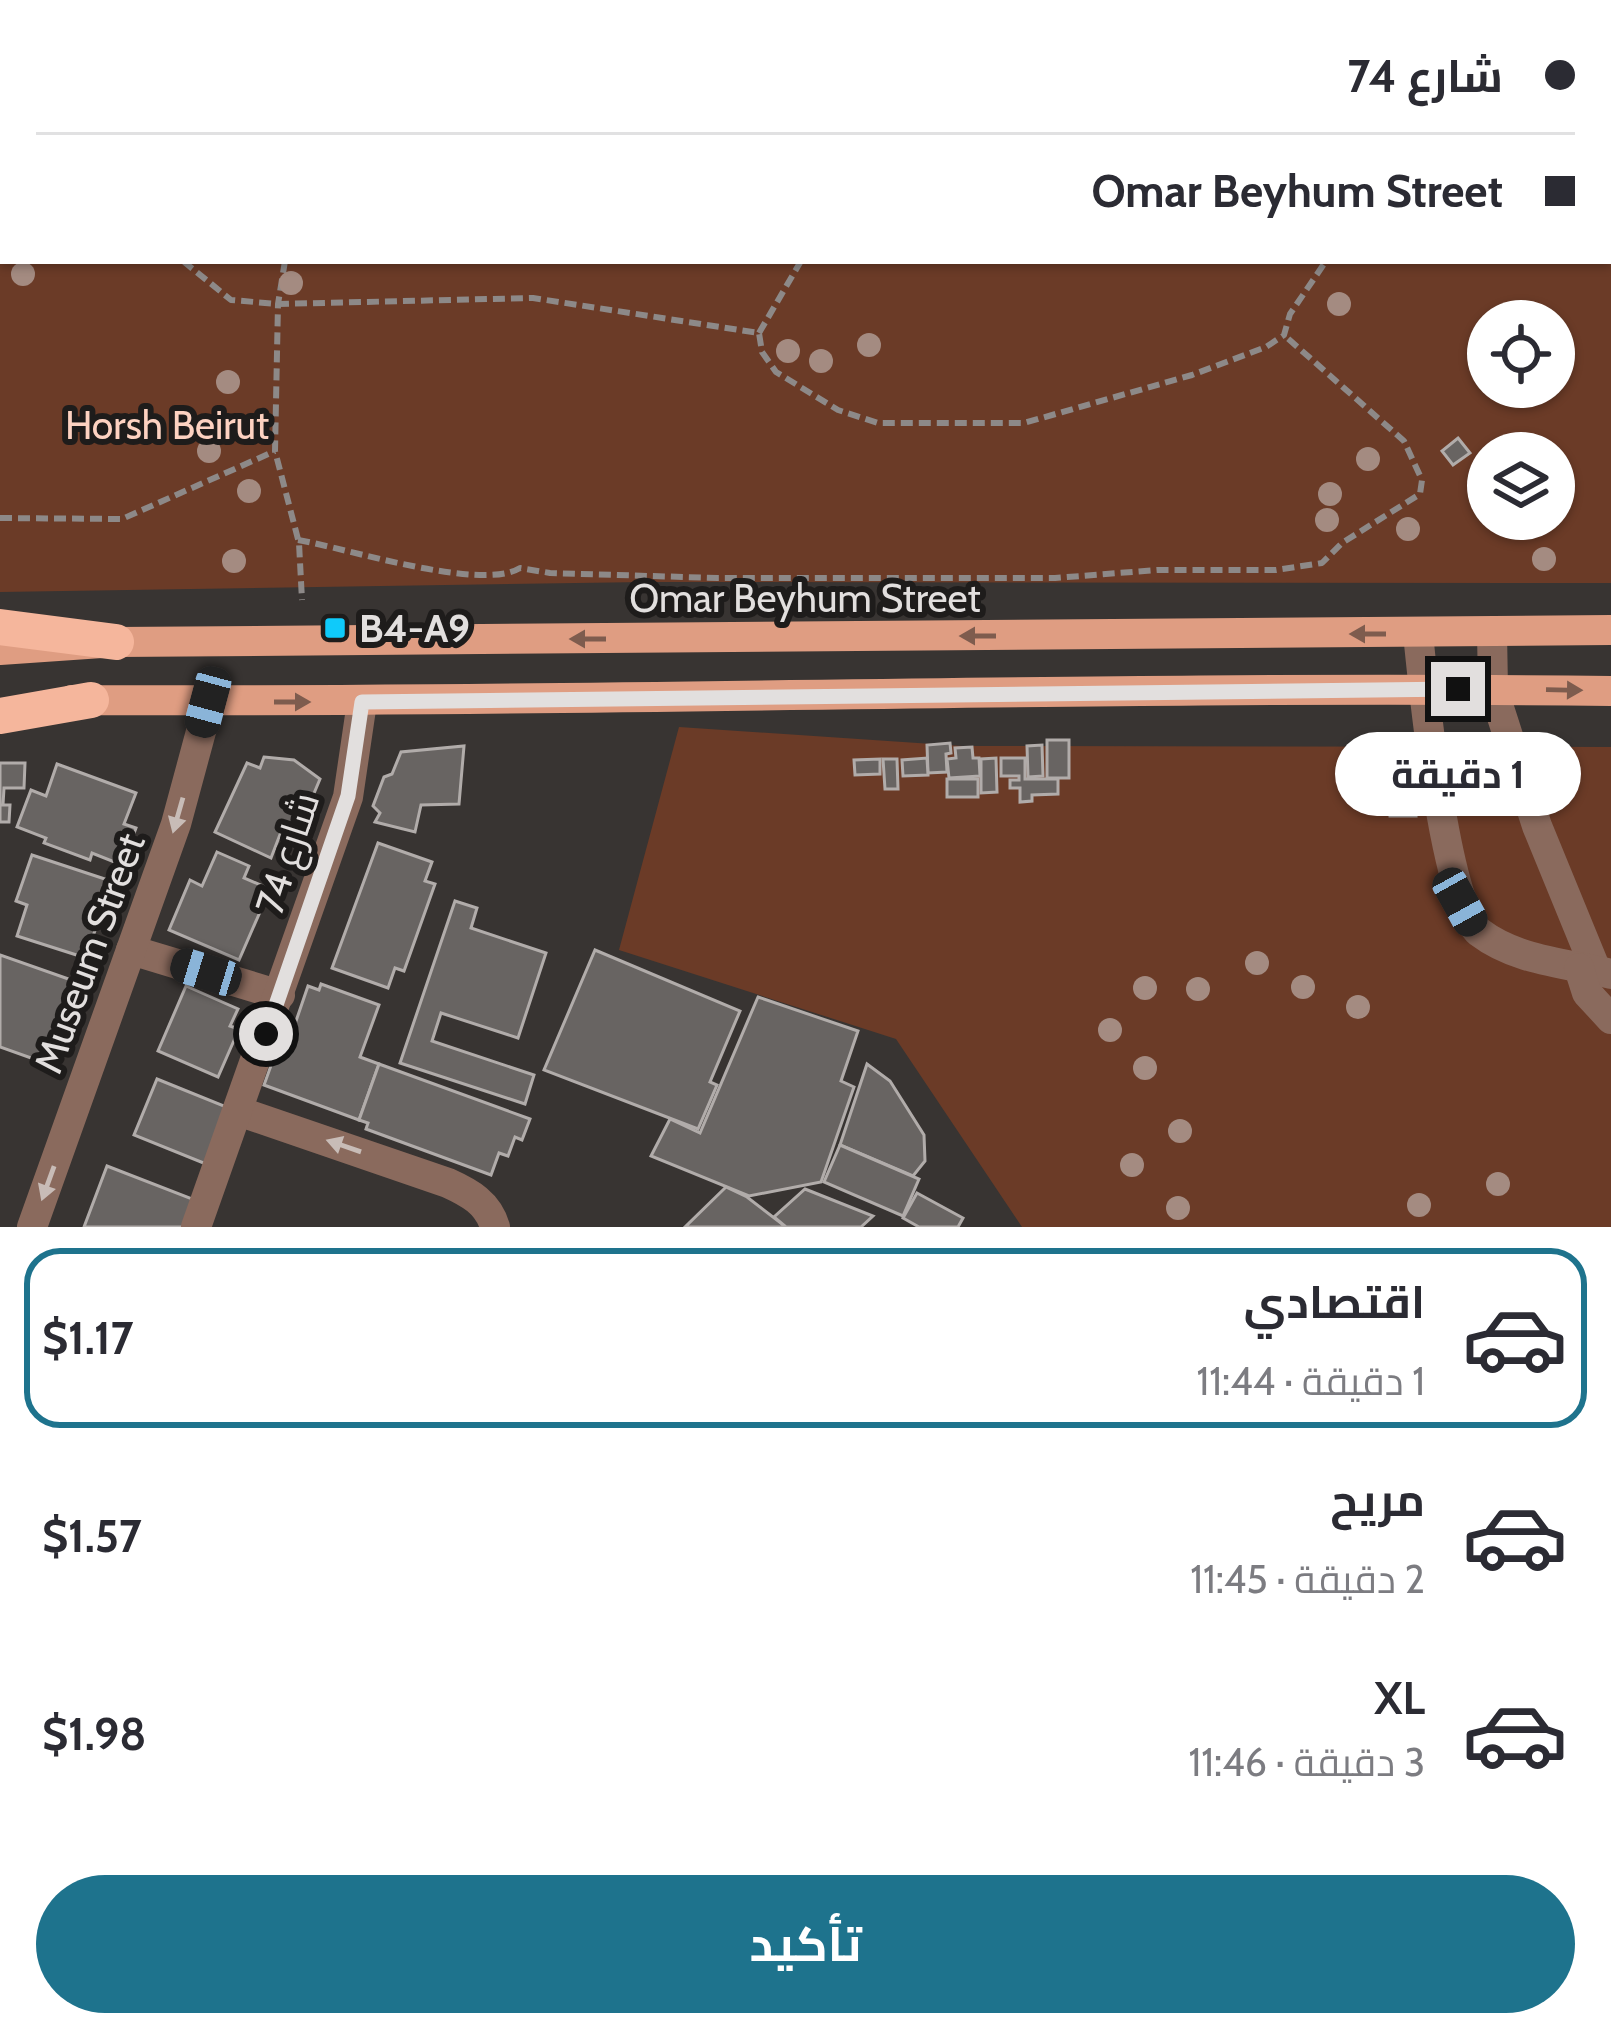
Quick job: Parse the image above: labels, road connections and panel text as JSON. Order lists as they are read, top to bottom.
{
  "streets": {
    "main road": ["Omar Beyhum Street"],
    "street": ["شارع 74", "Museum Street"]
  },
  "one_way": ["Museum Street"],
  "parks": ["Horsh Beirut"],
  "places": {
    "transit": ["B4-A9"]
  },
  "page": {
    "banner": ["شارع 74", "Omar Beyhum Street"],
    "bubble": "1 دقيقة",
    "list": [
      {
        "name": "اقتصادي",
        "note": "1 دقيقة · 11:44",
        "value": "$1.17"
      },
      {
        "name": "مريح",
        "note": "2 دقيقة · 11:45",
        "value": "$1.57"
      },
      {
        "name": "XL",
        "note": "3 دقيقة · 11:46",
        "value": "$1.98"
      }
    ],
    "buttons": "تأكيد"
  }
}
